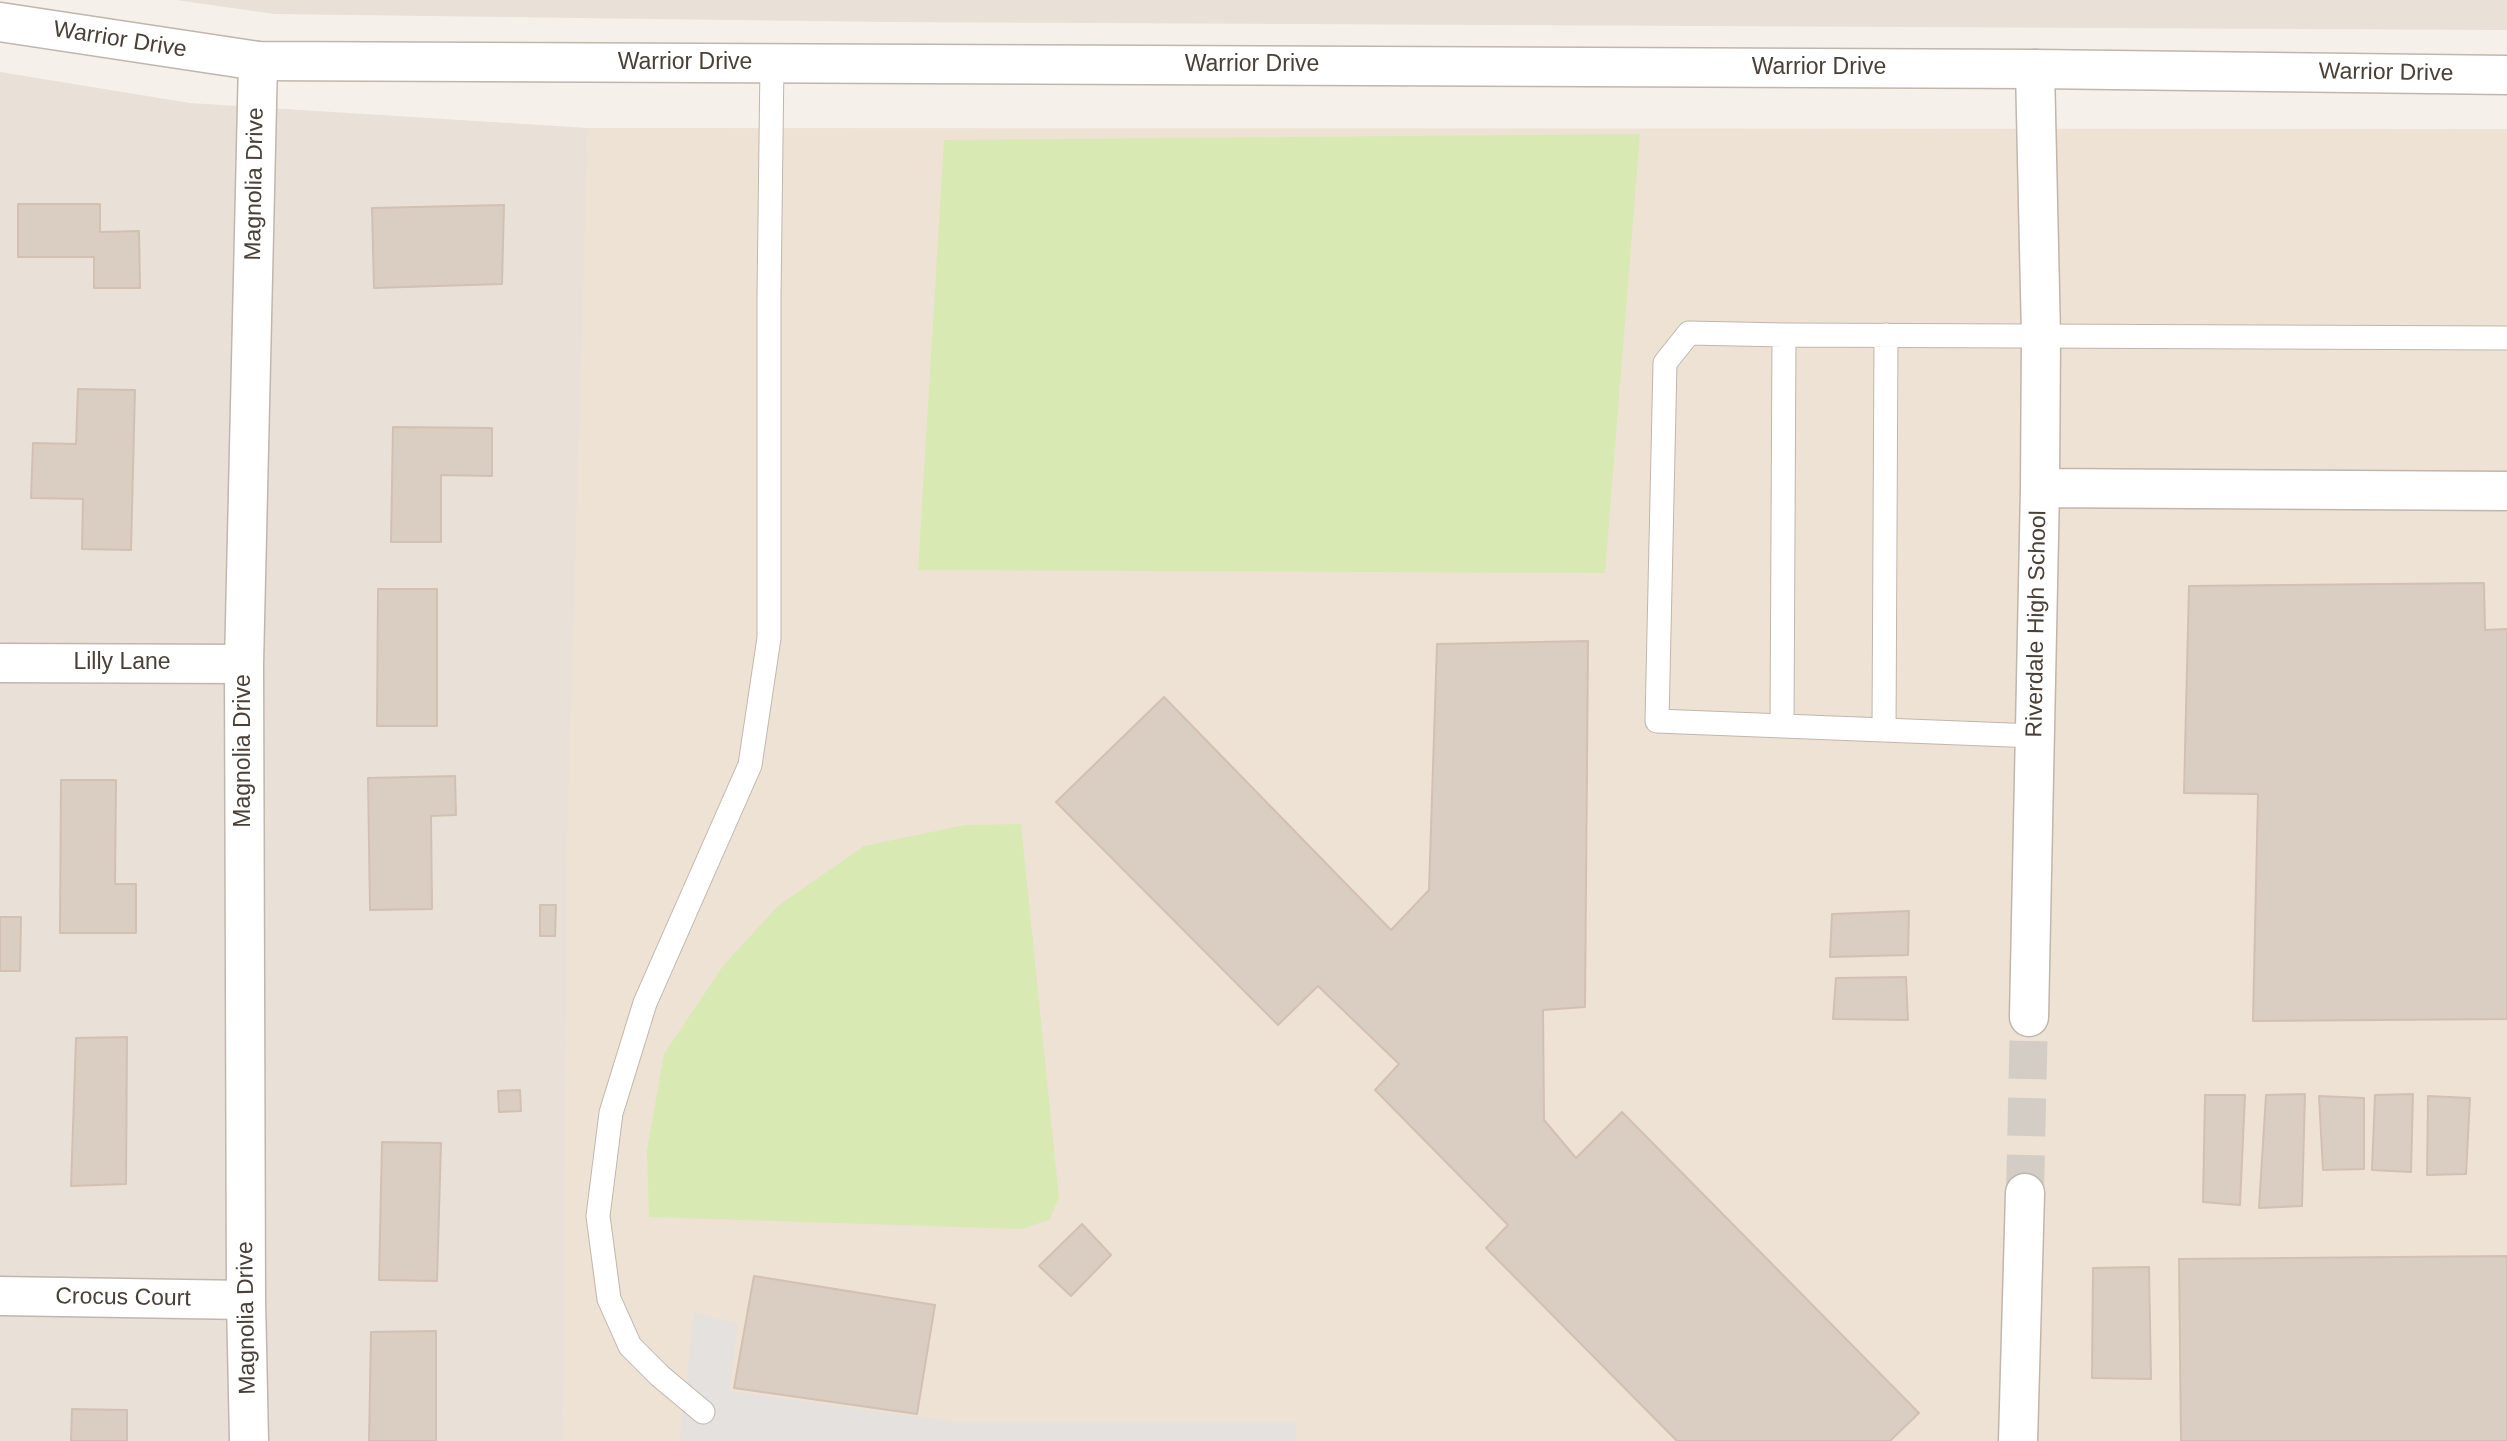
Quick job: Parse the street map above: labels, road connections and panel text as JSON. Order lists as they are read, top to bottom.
{
  "streets": {
    "street": [
      "Warrior Drive",
      "Magnolia Drive",
      "Riverdale High School",
      "Lilly Lane",
      "Crocus Court"
    ]
  },
  "crossings": [
    ["Warrior Drive", "Magnolia Drive"],
    ["Magnolia Drive", "Lilly Lane"],
    ["Magnolia Drive", "Crocus Court"]
  ]
}
